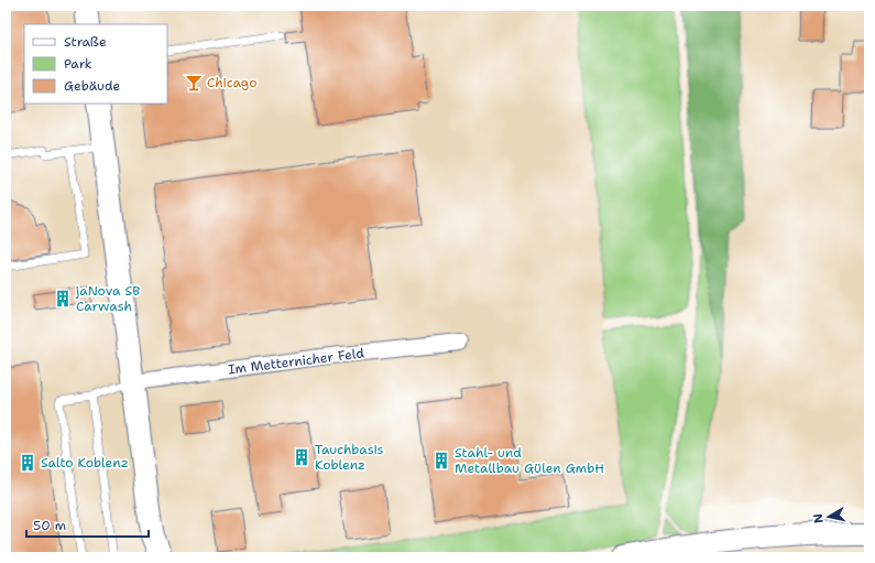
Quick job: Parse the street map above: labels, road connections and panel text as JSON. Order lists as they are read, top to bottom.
{
  "streets": {
    "street": ["Im Metternicher Feld"]
  },
  "places": {
    "bar": ["Chicago"],
    "building": [
      "jaNova SB Carwash",
      "Tauchbasis Koblenz",
      "Stahl- und Metallbau Gülen GmbH",
      "Salto Koblenz"
    ]
  },
  "legend": ["Straße", "Park", "Gebäude"],
  "scale_bar": "50 m",
  "north": "left"
}
